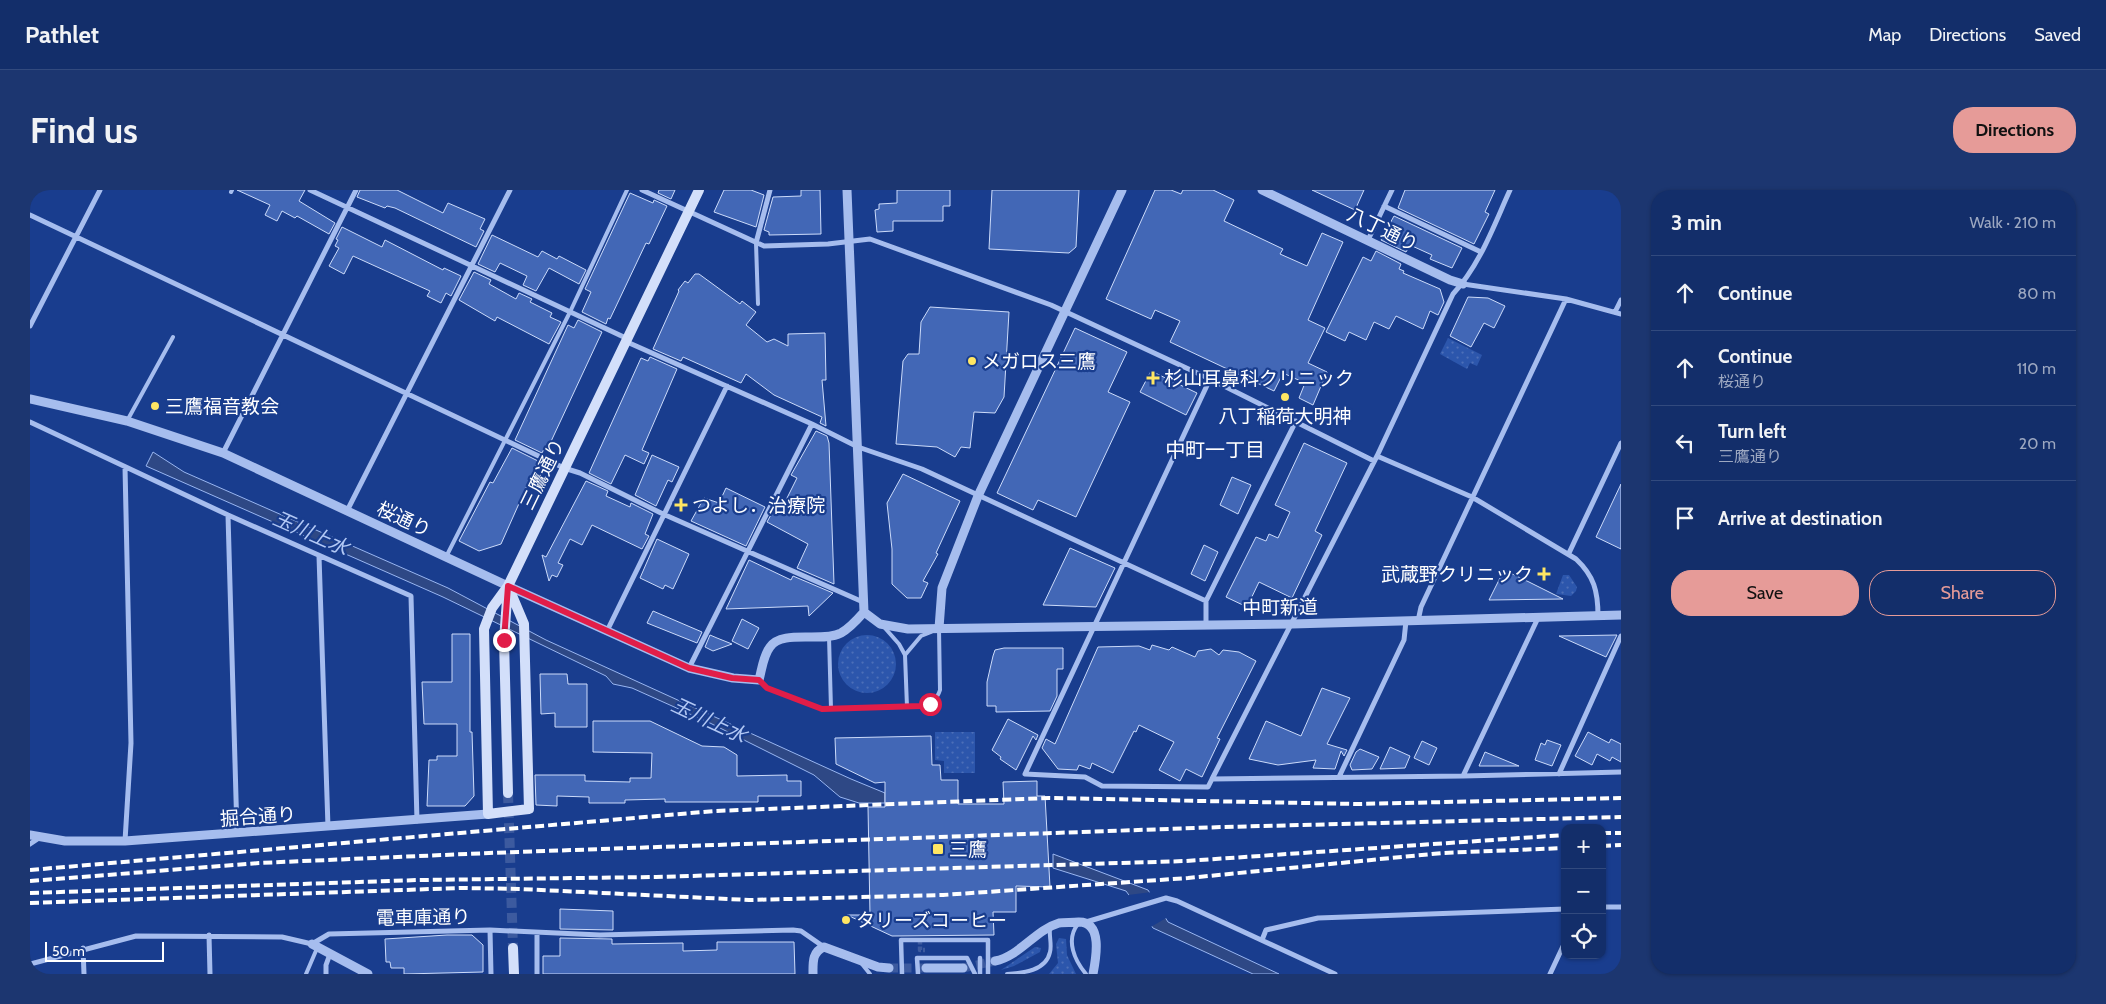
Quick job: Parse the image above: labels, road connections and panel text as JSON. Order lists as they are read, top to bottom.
{
  "streets": {
    "main road": ["三鷹通り"],
    "street": [
      "八丁通り",
      "桜通り",
      "中町新道",
      "掘合通り",
      "電車庫通り"
    ]
  },
  "crossings": [
    ["三鷹通り", "桜通り"]
  ],
  "districts": ["中町一丁目"],
  "water": ["玉川上水"],
  "places": {
    "other": [
      "メガロス三鷹",
      "八丁稲荷大明神",
      "三鷹福音教会",
      "タリーズコーヒー"
    ],
    "health": ["杉山耳鼻科クリニック", "つよし．治療院", "武蔵野クリニック"],
    "transit": ["三鷹"]
  },
  "scale_bar": "50 m",
  "page": {
    "header": "Pathlet",
    "nav": ["Map", "Directions", "Saved"],
    "buttons": [
      "Directions",
      ["Save", "Share"]
    ],
    "title": "Find us",
    "heading": ["3 min", "Walk · 210 m"],
    "list": [
      ["Continue", "80 m"],
      ["Continue", "桜通り", "110 m"],
      ["Turn left", "三鷹通り", "20 m"],
      "Arrive at destination"
    ],
    "map_buttons": ["+", "−"],
    "scale": "50 m"
  }
}
